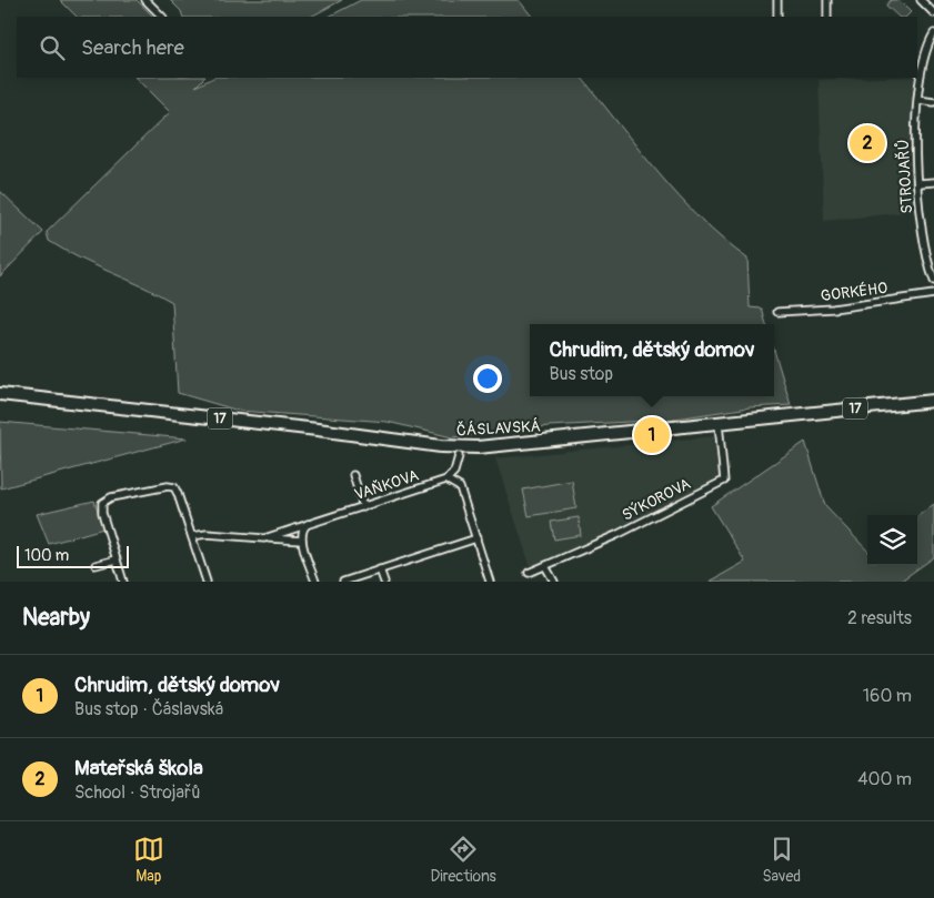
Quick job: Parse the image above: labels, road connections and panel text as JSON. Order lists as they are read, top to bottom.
{
  "streets": {
    "main road": ["17", "ČÁSLAVSKÁ"],
    "street": [
      "STROJAŘŮ",
      "GORKÉHO",
      "VAŇKOVA",
      "SÝKOROVA"
    ]
  },
  "crossings": [
    ["ČÁSLAVSKÁ", "SÝKOROVA"]
  ],
  "scale_bar": "100 m",
  "page": {
    "search": "Search here",
    "pins": ["2", "1"],
    "popup": ["Chrudim, dětský domov", "Bus stop"],
    "scale": "100 m",
    "heading": ["Nearby", "2 results"],
    "list": [
      {
        "mark": "1",
        "name": "Chrudim, dětský domov",
        "note": "Bus stop · Čáslavská",
        "value": "160 m"
      },
      {
        "mark": "2",
        "name": "Mateřská škola",
        "note": "School · Strojařů",
        "value": "400 m"
      }
    ],
    "nav": ["Map", "Directions", "Saved"]
  }
}
